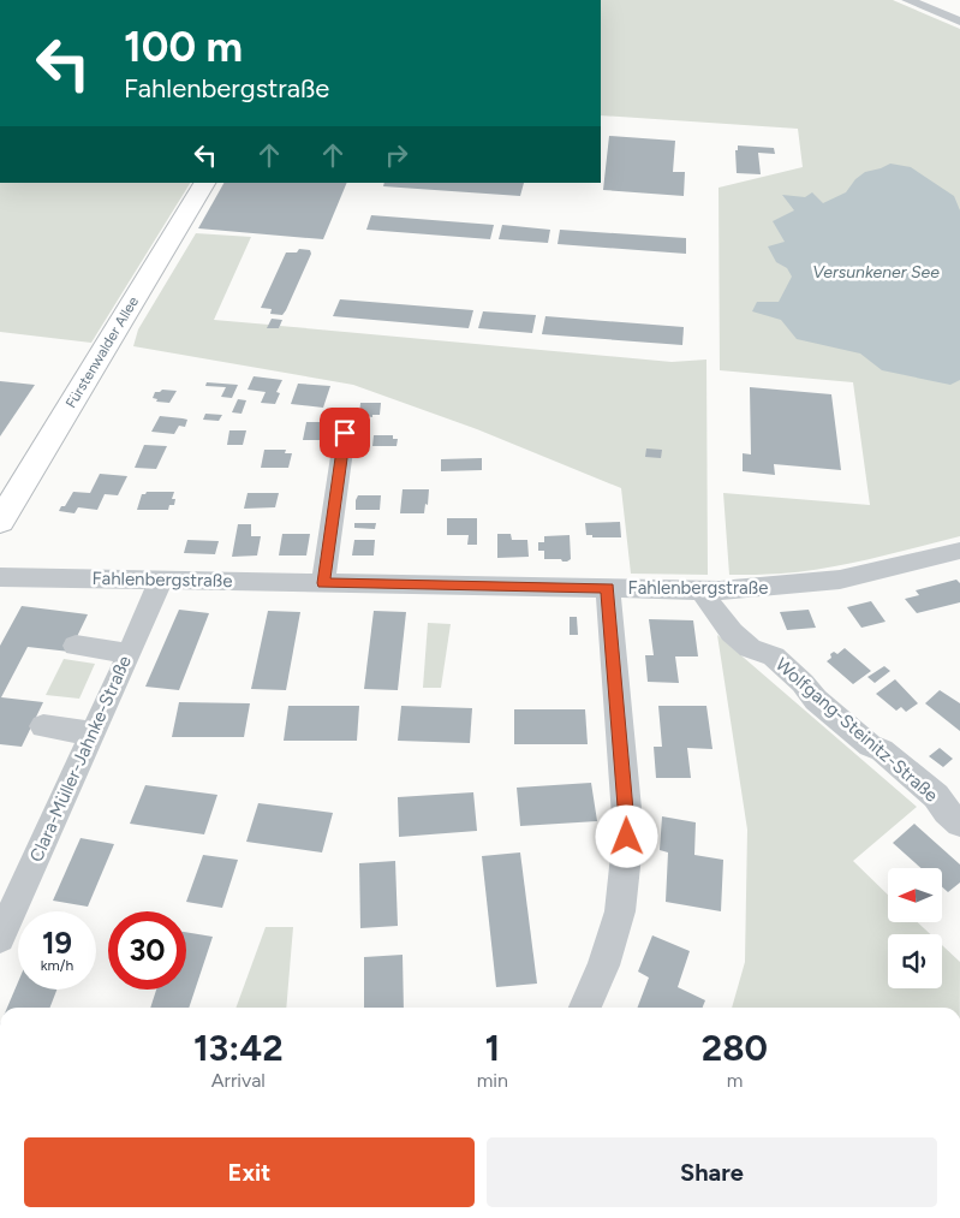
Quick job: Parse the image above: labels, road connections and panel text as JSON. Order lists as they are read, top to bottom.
{
  "streets": {
    "main road": ["Fürstenwalder Allee"],
    "street": ["Fahlenbergstraße", "Wolfgang-Steinitz-Straße", "Clara-Müller-Jahnke-Straße"]
  },
  "crossings": [
    ["Fahlenbergstraße", "Wolfgang-Steinitz-Straße"],
    ["Fahlenbergstraße", "Clara-Müller-Jahnke-Straße"]
  ],
  "water": ["Versunkener See"],
  "north": "left",
  "page": {
    "turn": ["100 m", "Fahlenbergstraße"],
    "speed": "19 km/h",
    "limit": "30",
    "eta": [
      "13:42",
      "Arrival",
      "1",
      "min",
      "280",
      "m"
    ],
    "buttons": ["Exit", "Share"]
  }
}
